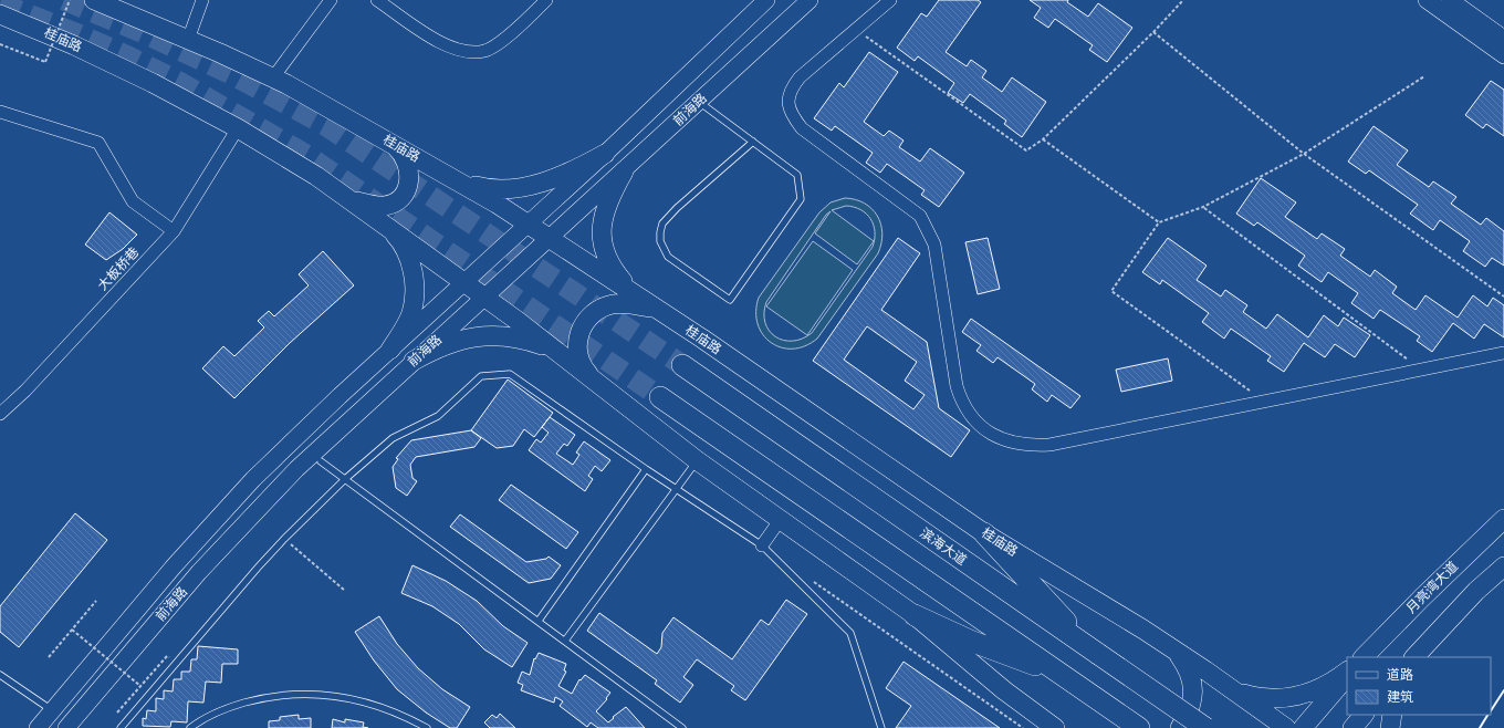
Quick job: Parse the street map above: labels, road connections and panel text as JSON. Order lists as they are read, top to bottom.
{
  "streets": {
    "highway": ["滨海大道"],
    "main road": ["桂庙路", "前海路", "月亮湾大道"],
    "street": ["大板桥巷"]
  },
  "crossings": [
    ["桂庙路", "前海路"],
    ["桂庙路", "大板桥巷"]
  ],
  "legend": ["道路", "建筑"]
}
